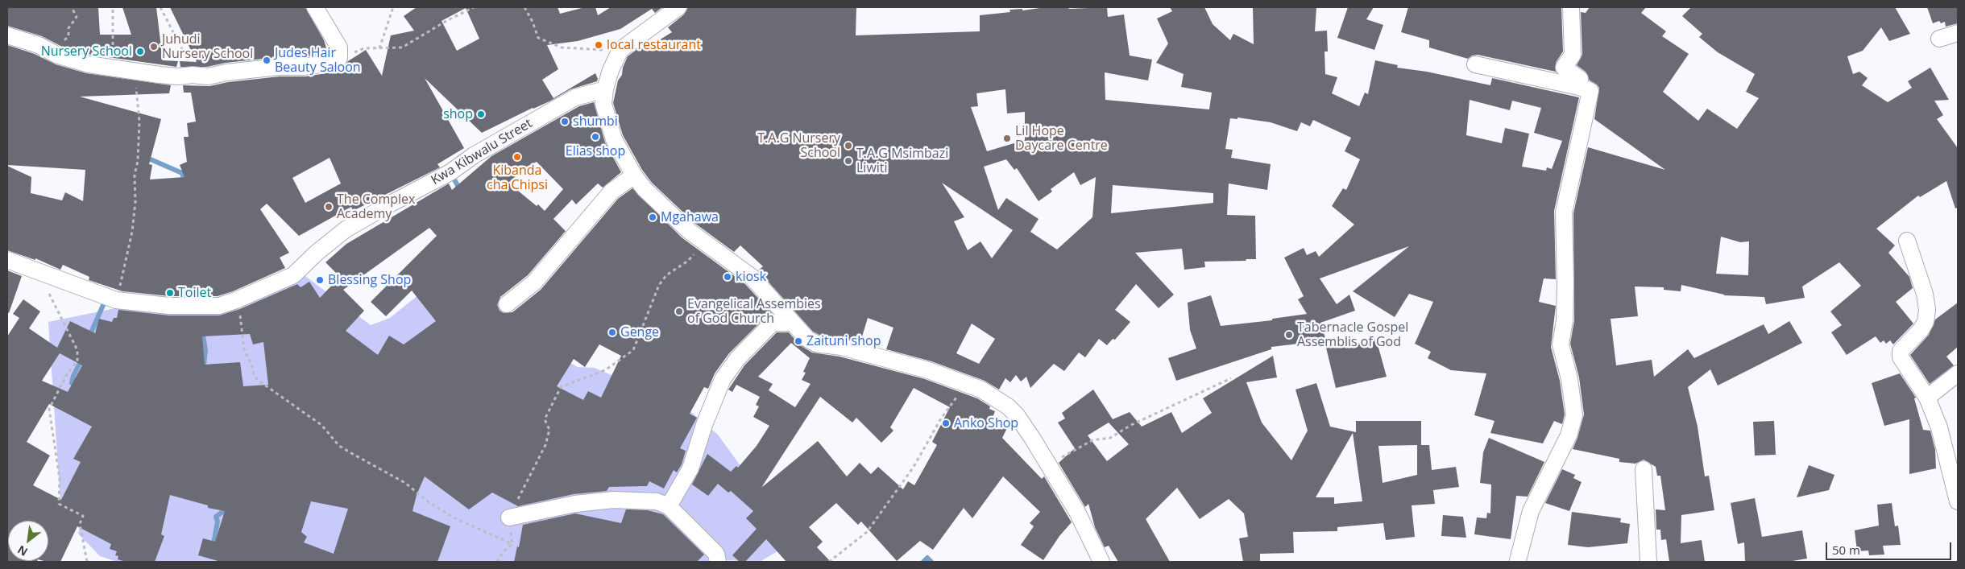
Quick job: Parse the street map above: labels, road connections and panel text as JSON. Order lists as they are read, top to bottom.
{
  "streets": {
    "street": ["Kwa Kibwalu Street"]
  },
  "places": [
    "local restaurant",
    "Juhudi Nursery School",
    "Nursery School",
    "Judes Hair Beauty Saloon",
    "shop",
    "shumbi",
    "Elias shop",
    "Lil Hope Daycare Centre",
    "T.A.G Nursery School",
    "Kibanda cha Chipsi",
    "T.A.G Msimbazi Liwiti",
    "The Complex Academy",
    "Mgahawa",
    "kiosk",
    "Blessing Shop",
    "Toilet",
    "Evangelical Assembies of God Church",
    "Genge",
    "Tabernacle Gospel Assemblis of God",
    "Zaituni shop",
    "Anko Shop"
  ],
  "scale_bar": "50 m",
  "north": "bottom left"
}
